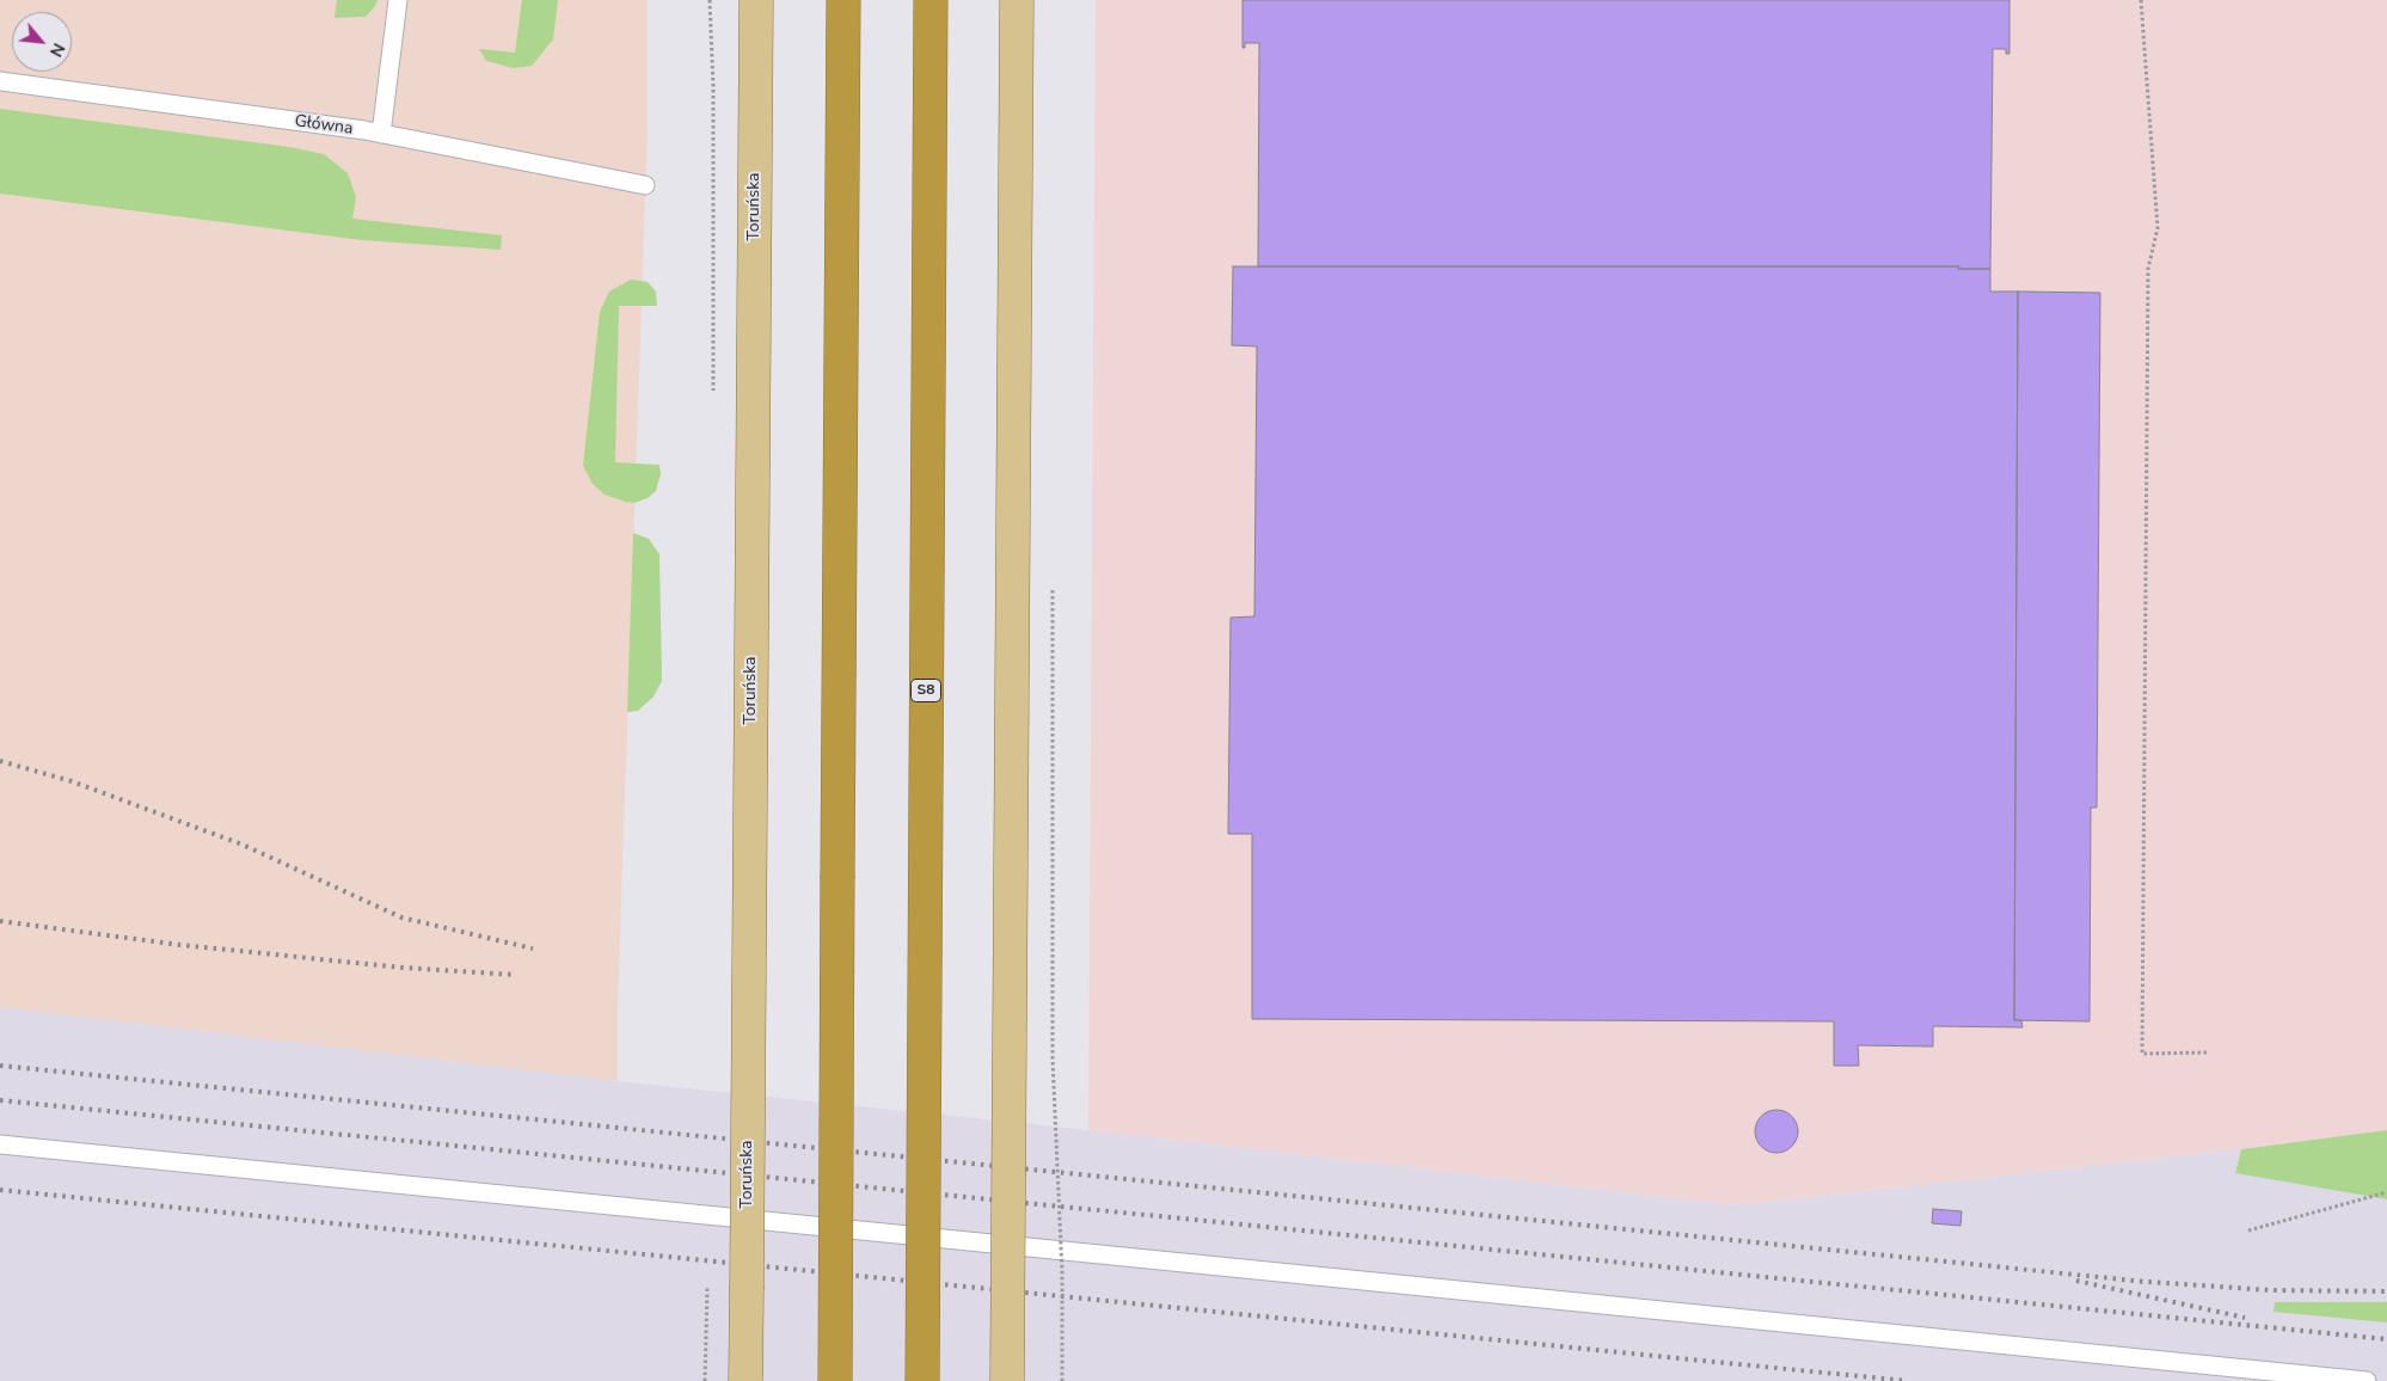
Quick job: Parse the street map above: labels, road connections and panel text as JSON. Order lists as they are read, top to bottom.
{
  "streets": {
    "highway": ["S8"],
    "main road": ["Toruńska"],
    "lane": ["Główna"]
  },
  "north": "bottom right"
}
